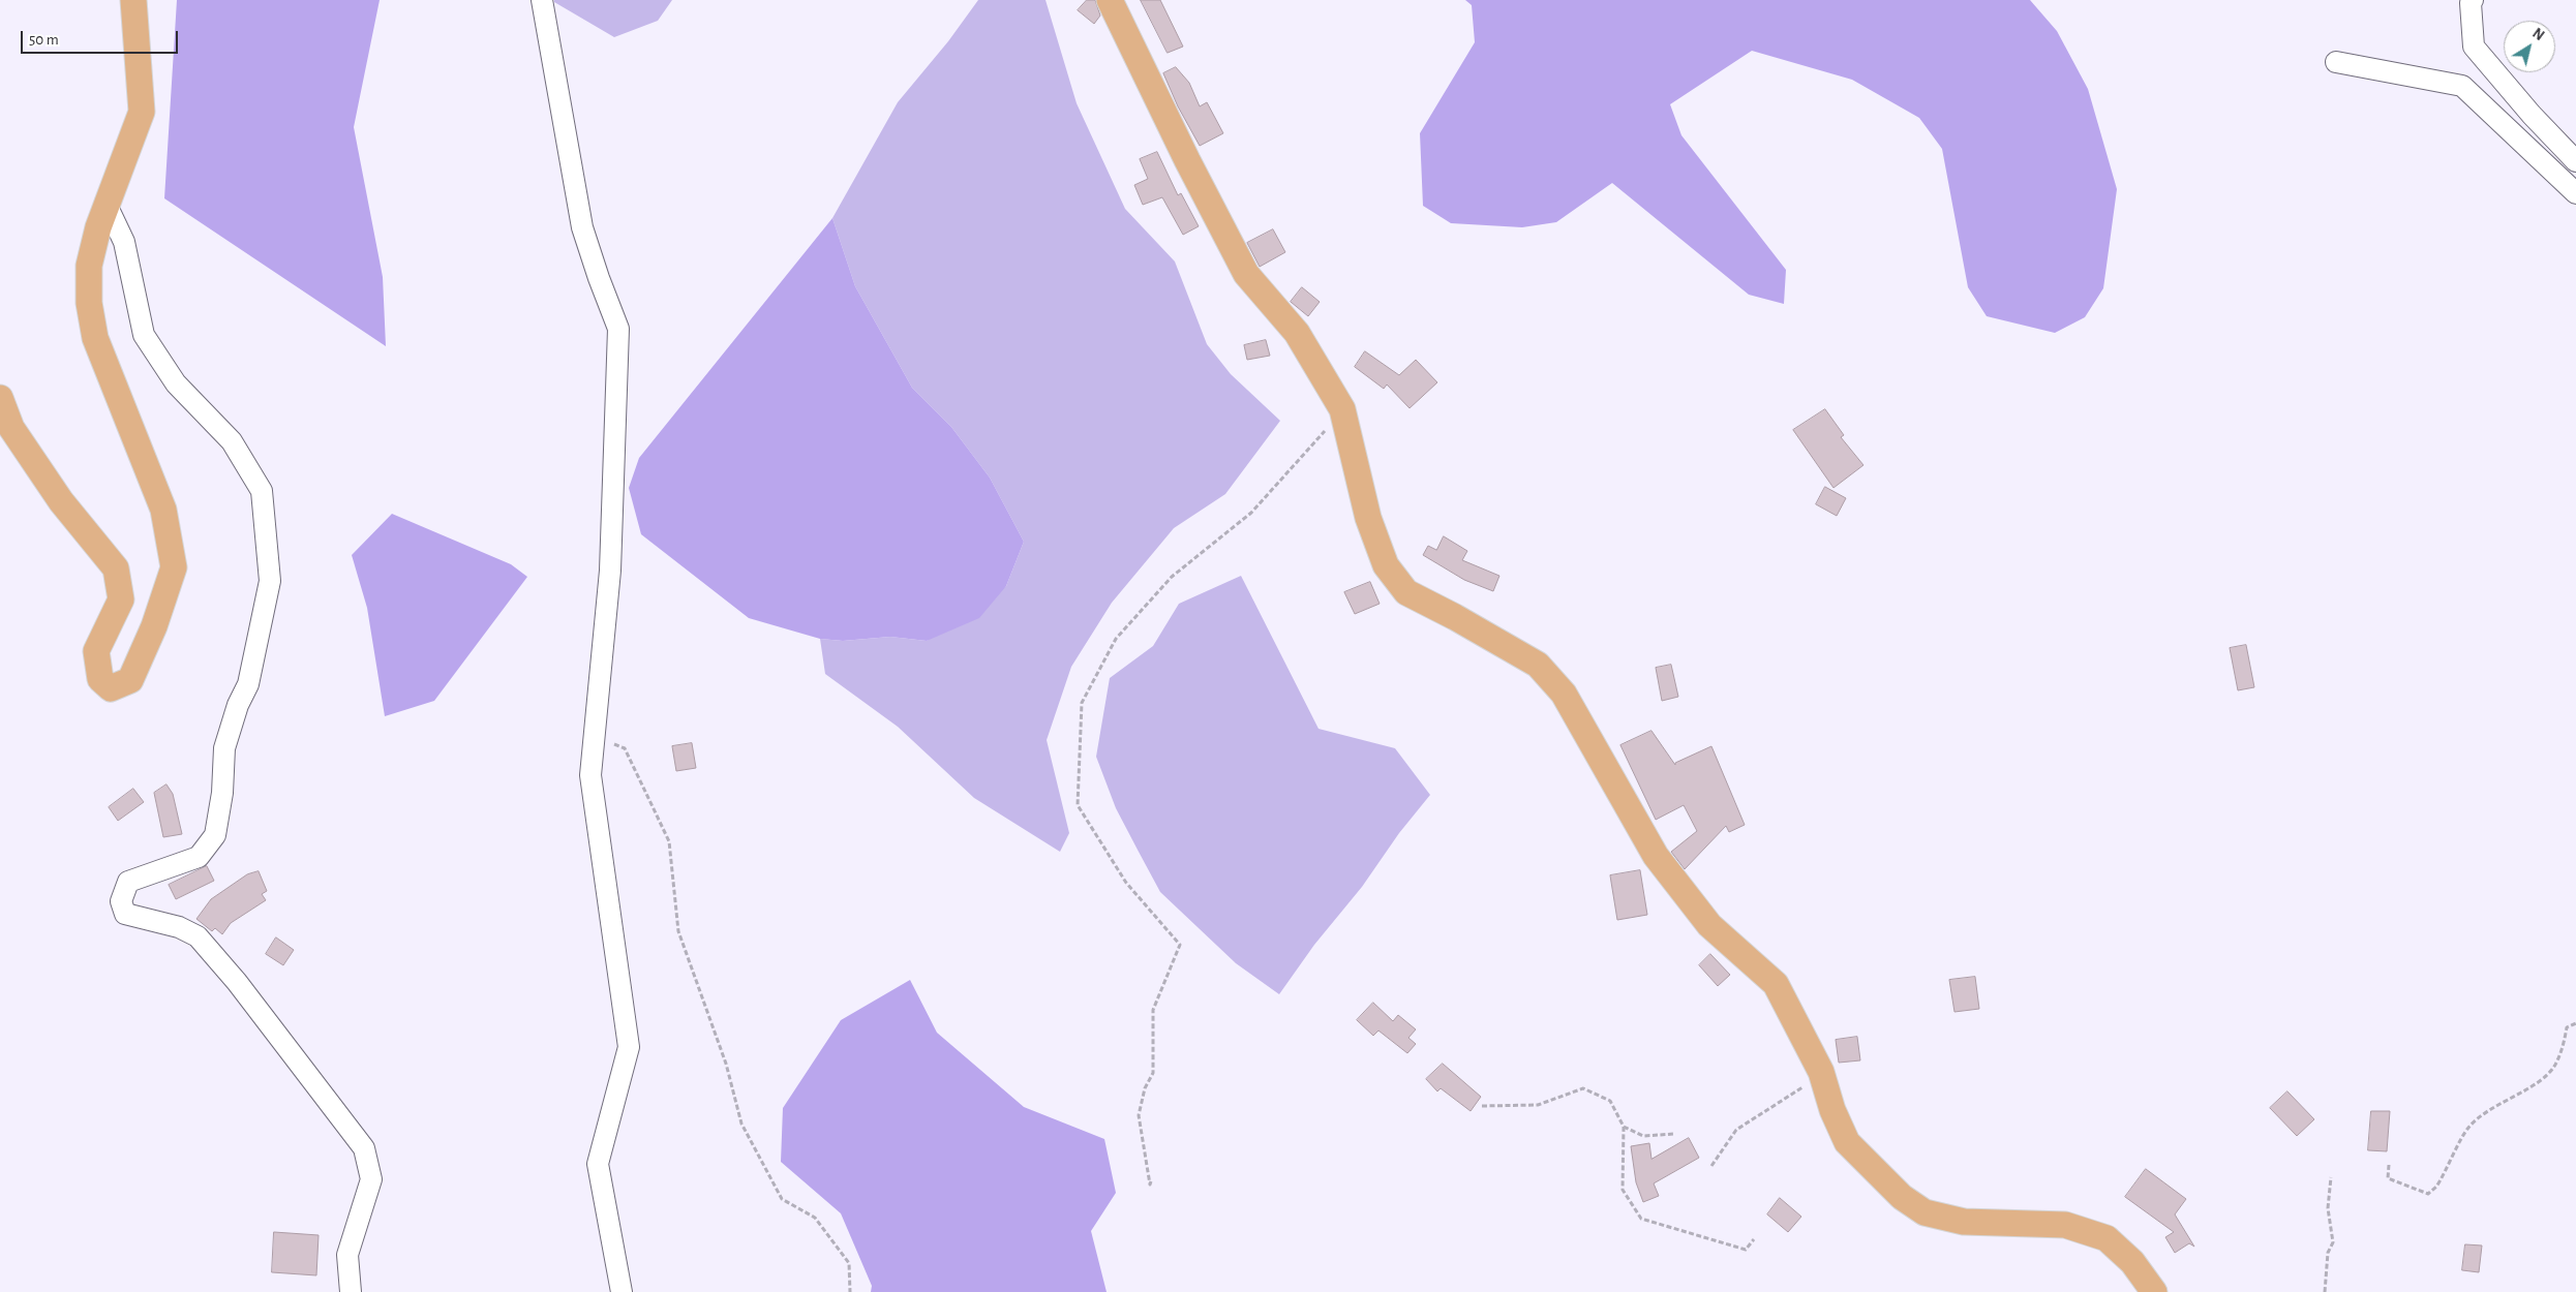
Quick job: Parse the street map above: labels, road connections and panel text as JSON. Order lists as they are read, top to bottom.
{
  "scale_bar": "50 m",
  "north": "top right"
}
